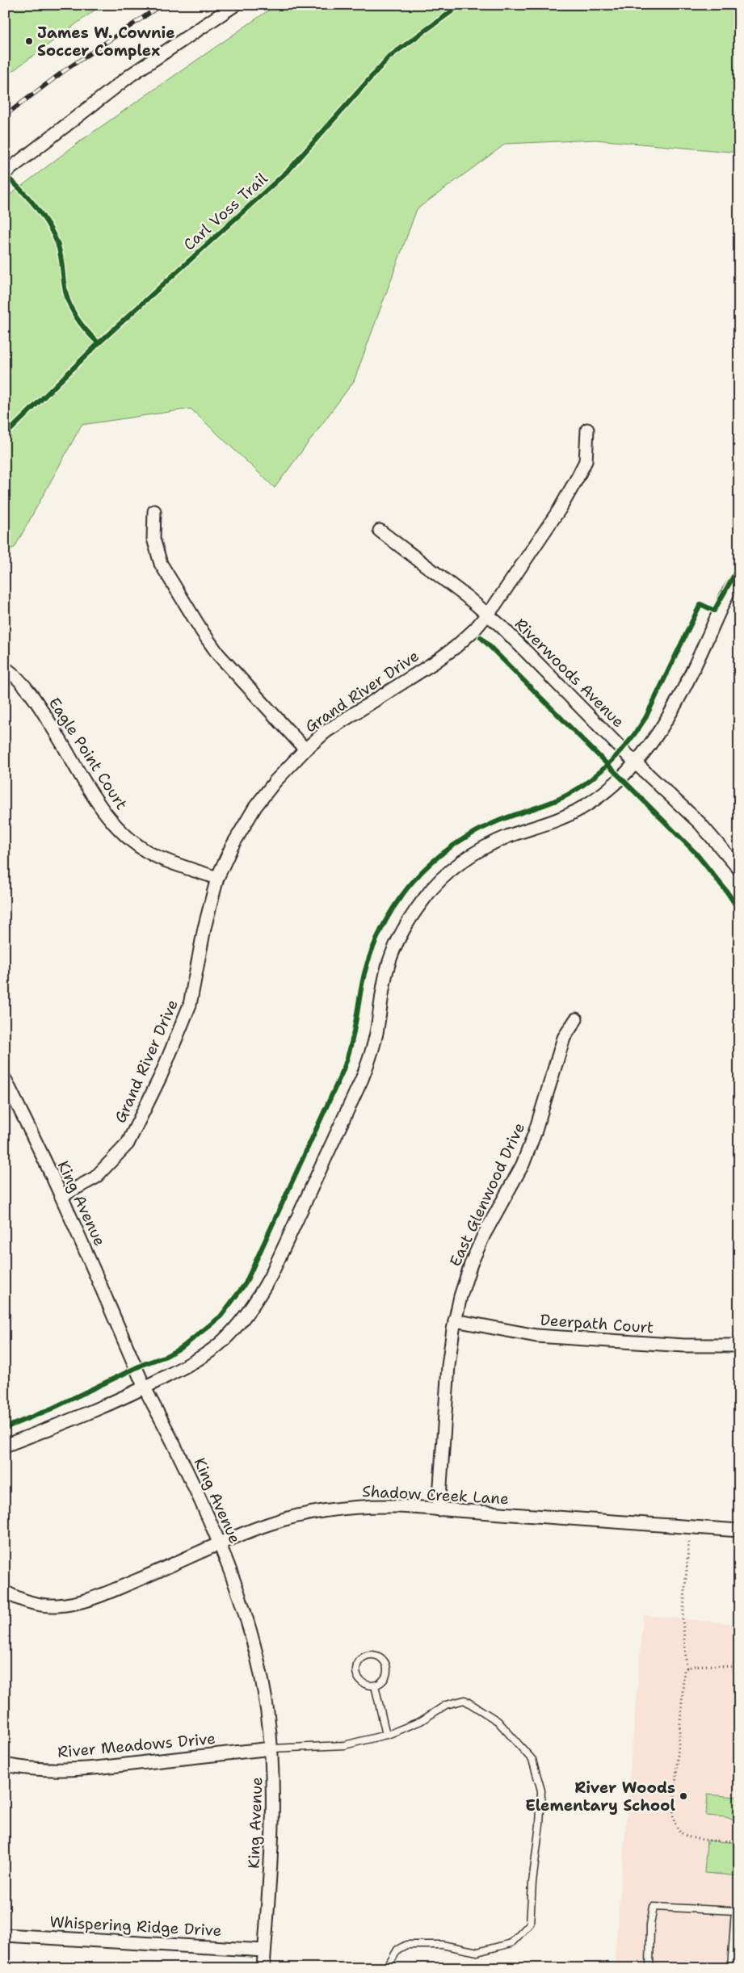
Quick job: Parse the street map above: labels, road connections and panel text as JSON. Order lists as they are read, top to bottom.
{
  "streets": {
    "street": [
      "Riverwoods Avenue",
      "Grand River Drive",
      "Eagle Point Court",
      "East Glenwood Drive",
      "King Avenue",
      "Deerpath Court",
      "Shadow Creek Lane",
      "River Meadows Drive",
      "Whispering Ridge Drive"
    ],
    "cycle path": ["Carl Voss Trail"]
  },
  "crossings": [
    ["Riverwoods Avenue", "Grand River Drive"],
    ["Grand River Drive", "Eagle Point Court"],
    ["Grand River Drive", "King Avenue"],
    ["East Glenwood Drive", "Deerpath Court"],
    ["East Glenwood Drive", "Shadow Creek Lane"],
    ["King Avenue", "Shadow Creek Lane"],
    ["King Avenue", "River Meadows Drive"],
    ["King Avenue", "Whispering Ridge Drive"]
  ],
  "places": ["James W. Cownie Soccer Complex", "River Woods Elementary School"]
}
